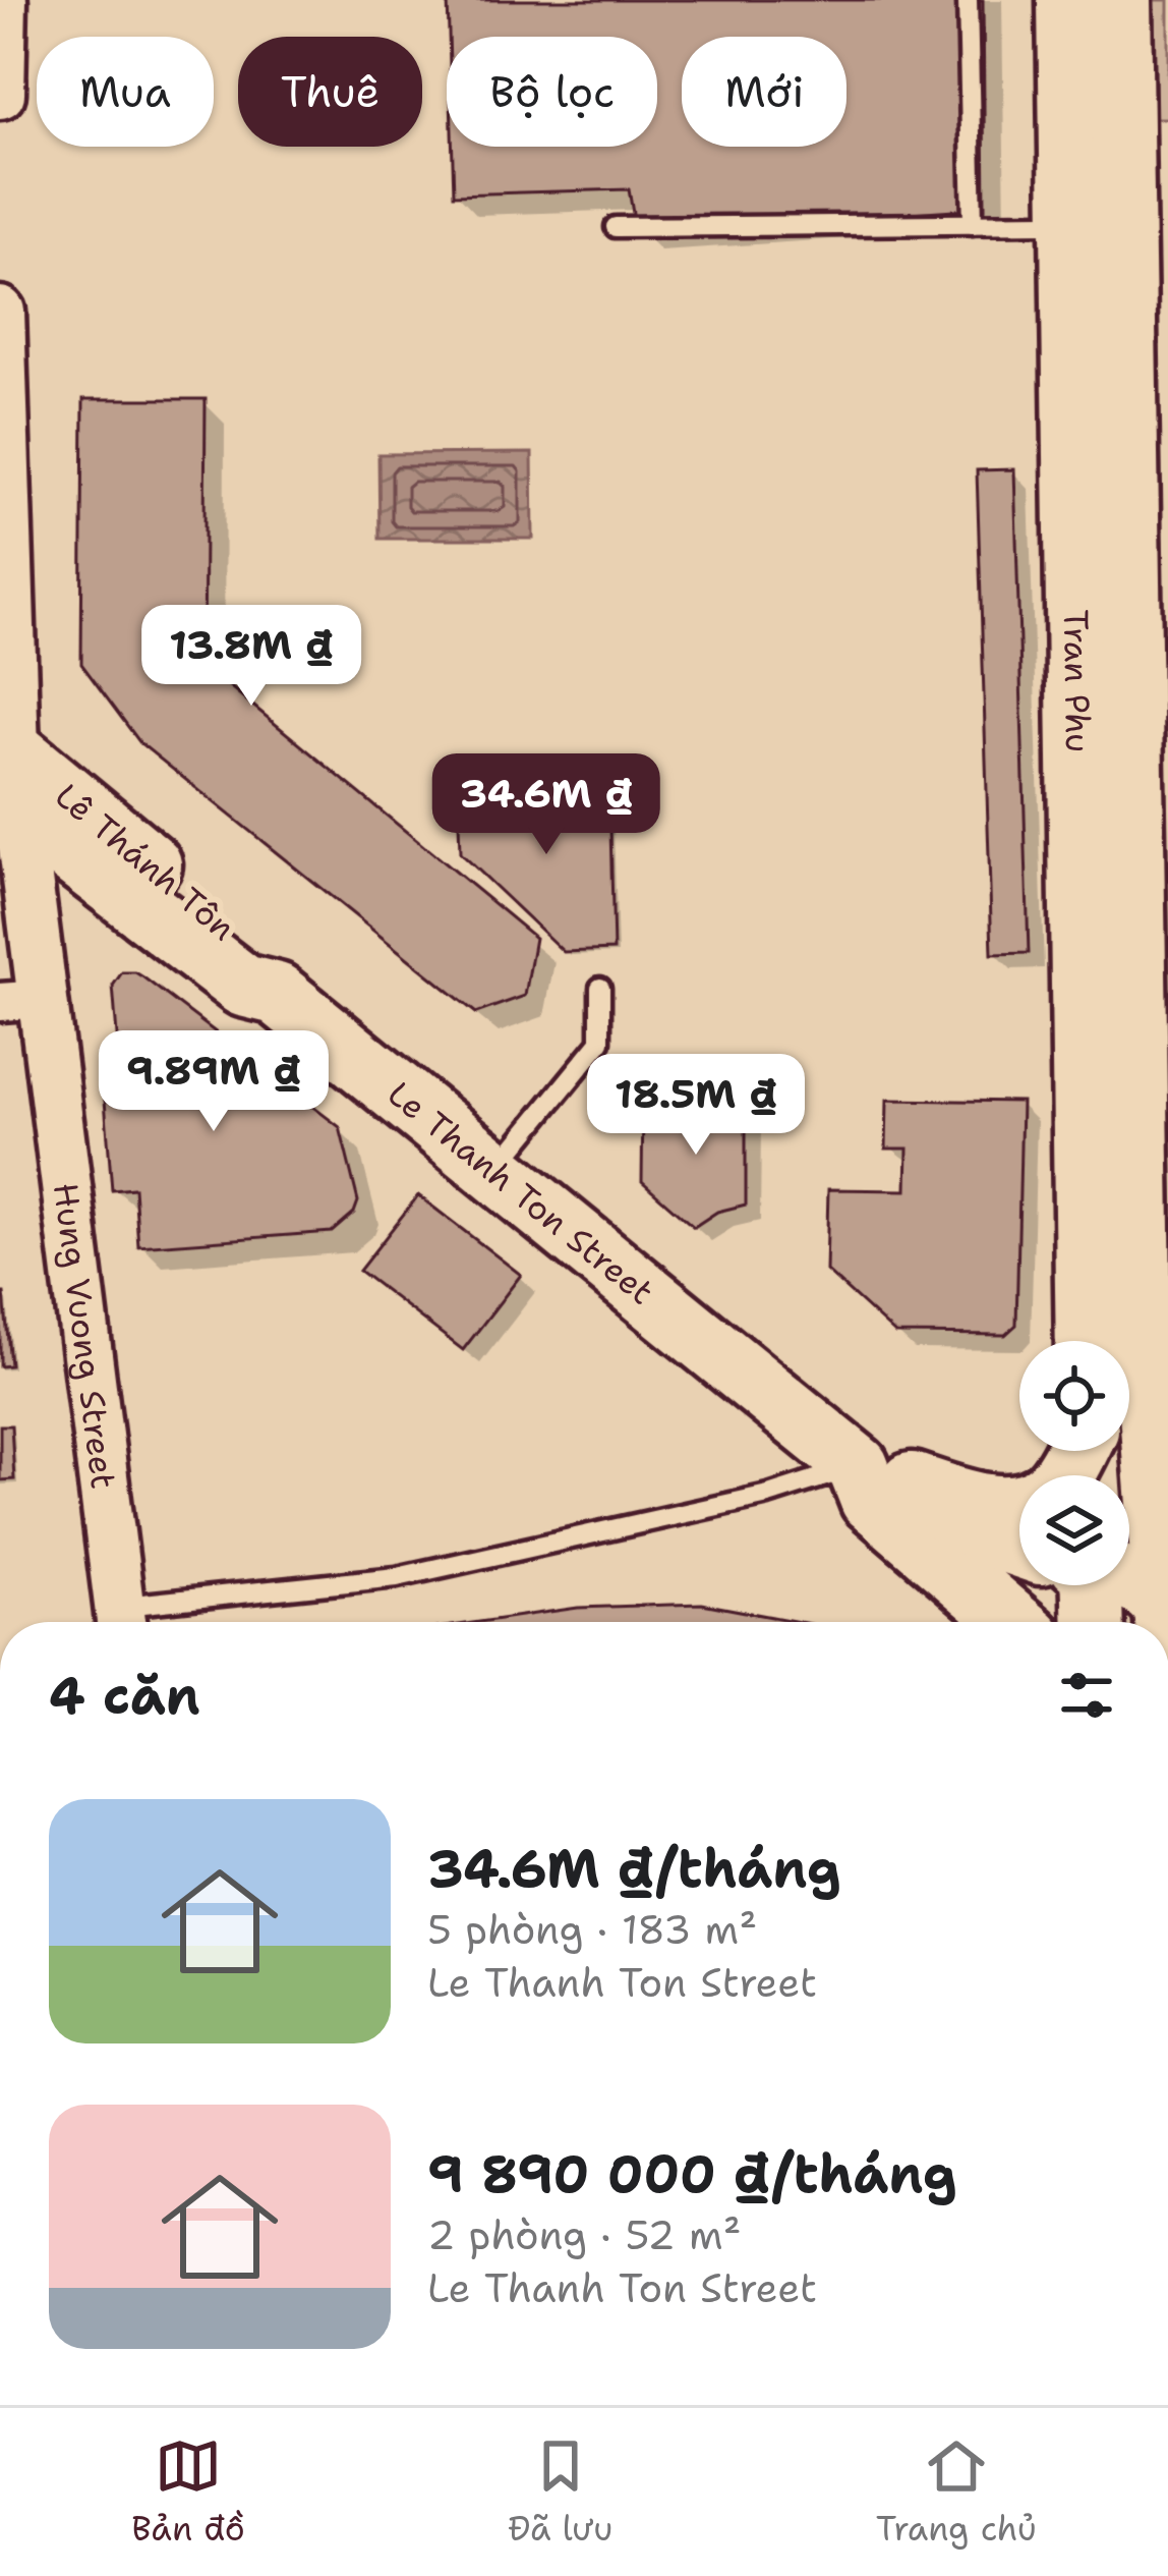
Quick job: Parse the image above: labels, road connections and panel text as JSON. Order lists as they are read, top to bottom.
{
  "streets": {
    "main road": ["Tran Phu", "Lê Thánh Tôn", "Le Thanh Ton Street"],
    "street": ["Hung Vuong Street"]
  },
  "crossings": [
    ["Lê Thánh Tôn", "Le Thanh Ton Street"],
    ["Lê Thánh Tôn", "Hung Vuong Street"]
  ],
  "page": {
    "chip": [
      "Mua",
      "Thuê",
      "Bộ lọc",
      "Mới"
    ],
    "price": [
      "13.8M ₫",
      "34.6M ₫",
      "9.89M ₫",
      "18.5M ₫"
    ],
    "heading": "4 căn",
    "list": [
      {
        "name": "34.6M ₫/tháng",
        "note": "5 phòng · 183 m² · Le Thanh Ton Street"
      },
      {
        "name": "9 890 000 ₫/tháng",
        "note": "2 phòng · 52 m² · Le Thanh Ton Street"
      }
    ],
    "tabs": ["Bản đồ", "Đã lưu", "Trang chủ"]
  }
}
